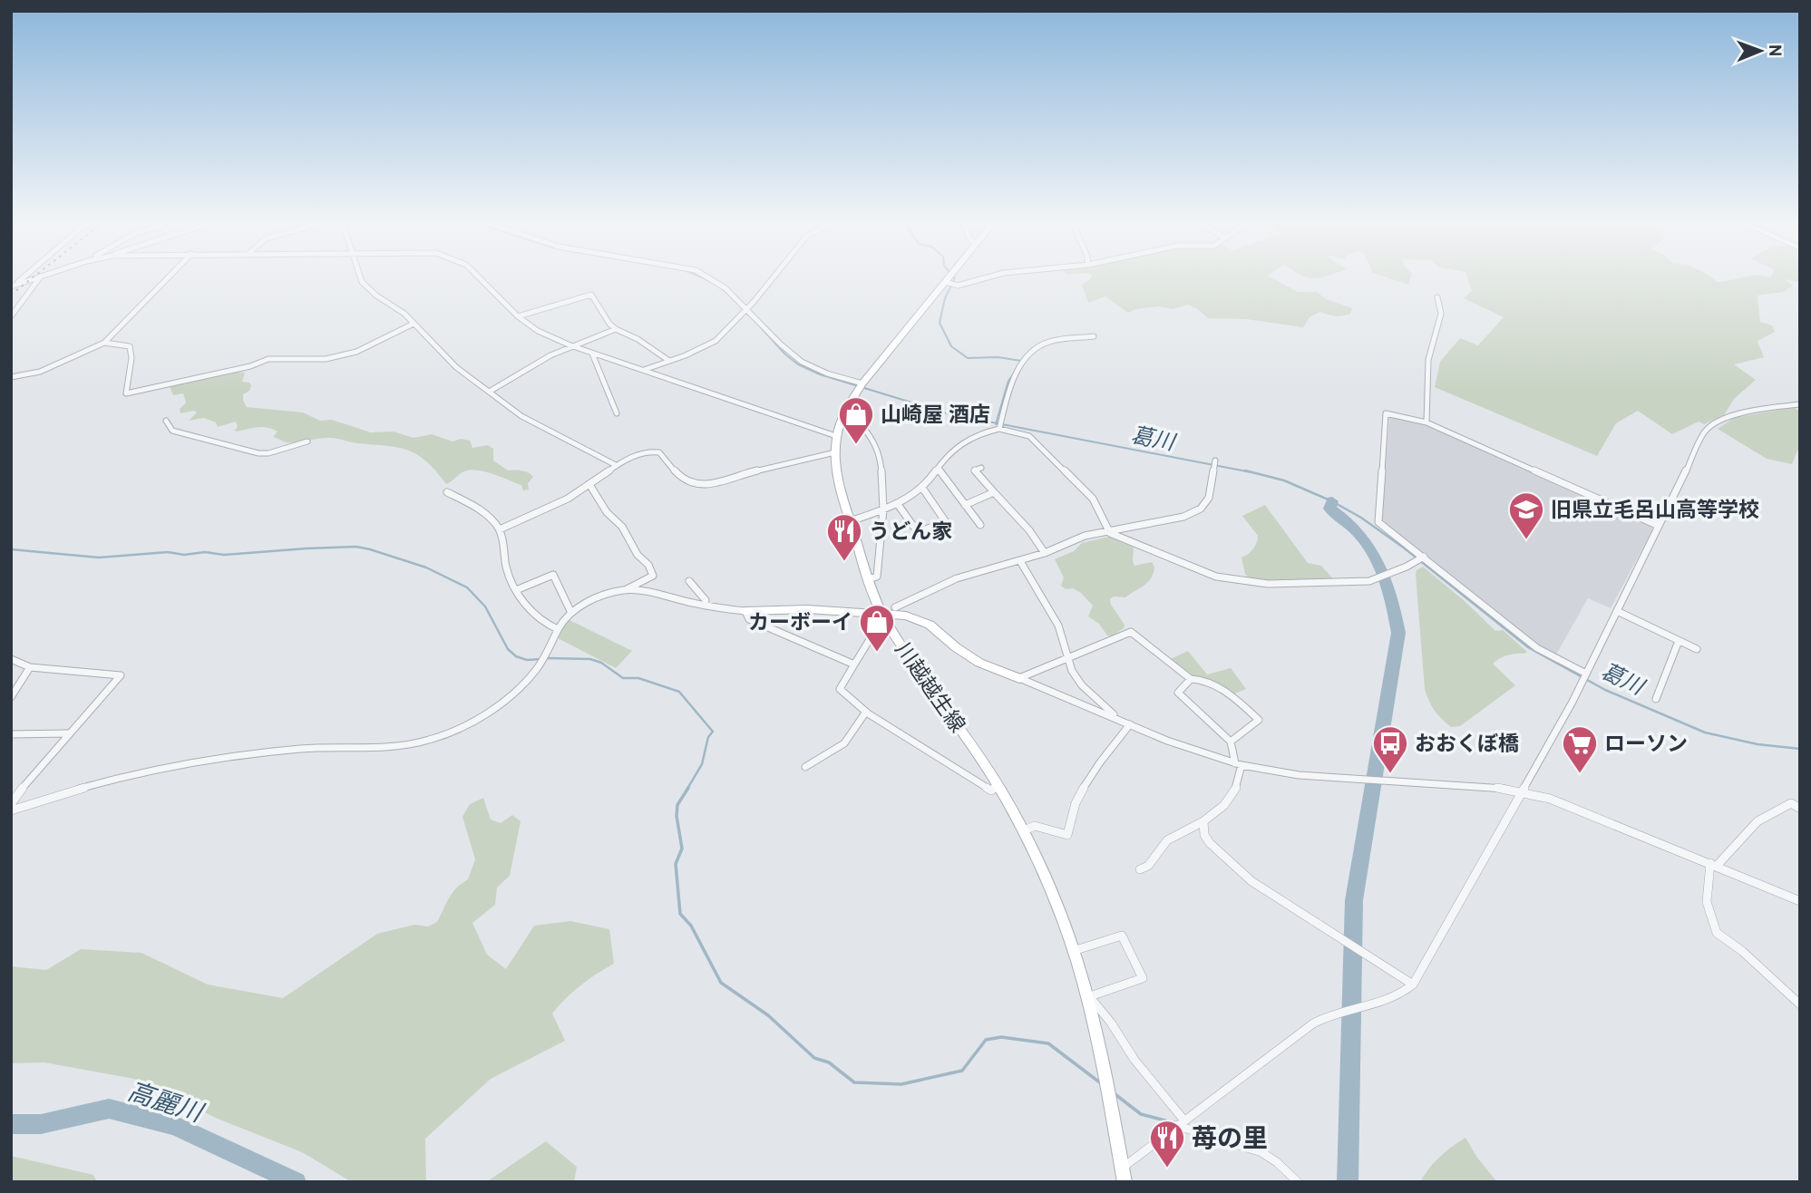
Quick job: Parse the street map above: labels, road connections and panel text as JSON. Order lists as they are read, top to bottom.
{
  "streets": {
    "main road": ["川越越生線"]
  },
  "water": ["葛川", "高麗川"],
  "places": {
    "shop": ["山崎屋 酒店", "カーボーイ"],
    "school or university": ["旧県立毛呂山高等学校"],
    "restaurant": ["うどん家", "苺の里"],
    "bus stop": ["おおくぼ橋"],
    "supermarket": ["ローソン"]
  },
  "north": "right"
}
